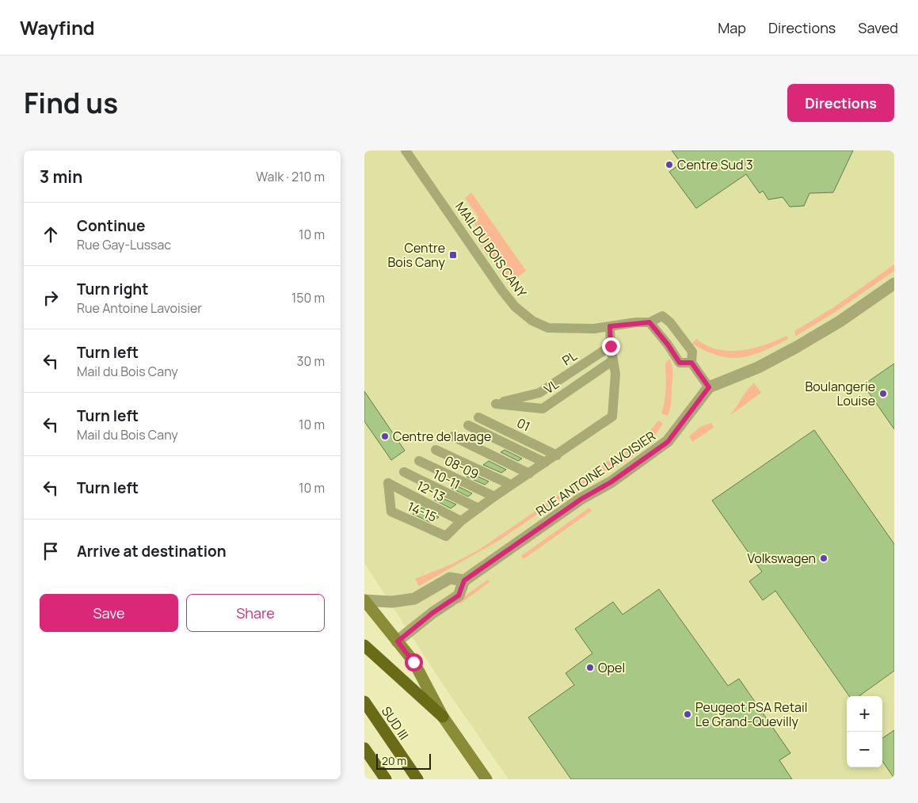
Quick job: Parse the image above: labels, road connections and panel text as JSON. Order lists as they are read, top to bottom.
{
  "streets": {
    "highway": ["SUD III"],
    "street": ["RUE ANTOINE LAVOISIER"],
    "lane": [
      "MAIL DU BOIS CANY",
      "PL",
      "VL",
      "01",
      "08-09",
      "10-11",
      "12-13",
      "14-15"
    ]
  },
  "crossings": [
    ["MAIL DU BOIS CANY", "RUE ANTOINE LAVOISIER"],
    ["PL", "VL"],
    ["12-13", "14-15"]
  ],
  "places": {
    "other": [
      "Centre Sud 3",
      "Boulangerie Louise",
      "Centre de lavage",
      "Volkswagen",
      "Opel",
      "Peugeot PSA Retail Le Grand-Quevilly"
    ],
    "transit": ["Centre Bois Cany"]
  },
  "scale_bar": "20 m",
  "page": {
    "header": "Wayfind",
    "nav": ["Map", "Directions", "Saved"],
    "title": "Find us",
    "buttons": [
      "Directions",
      ["Save", "Share"]
    ],
    "heading": ["3 min", "Walk · 210 m"],
    "list": [
      ["Continue", "Rue Gay-Lussac", "10 m"],
      ["Turn right", "Rue Antoine Lavoisier", "150 m"],
      ["Turn left", "Mail du Bois Cany", "30 m"],
      ["Turn left", "Mail du Bois Cany", "10 m"],
      ["Turn left", "10 m"],
      "Arrive at destination"
    ],
    "map_buttons": ["+", "−"],
    "scale": "20 m"
  }
}
